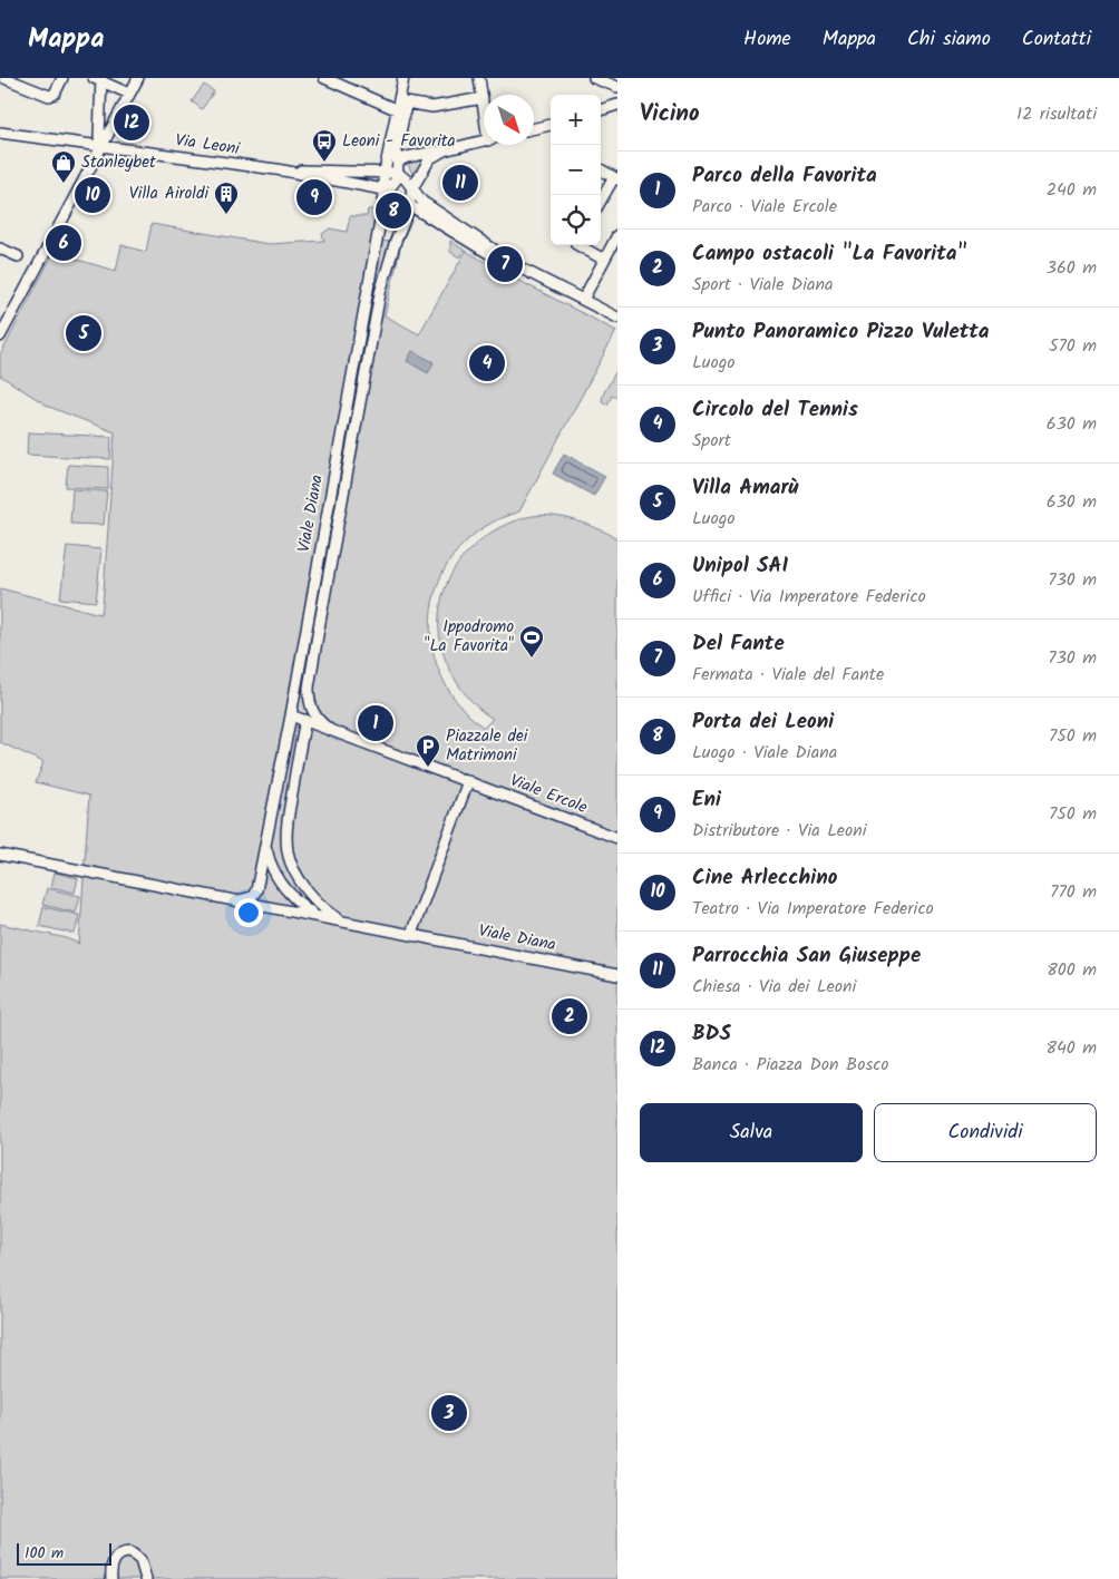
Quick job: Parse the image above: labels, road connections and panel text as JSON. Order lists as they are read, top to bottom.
{
  "streets": {
    "street": ["Via Leoni", "Viale Diana", "Viale Ercole"]
  },
  "crossings": [
    ["Via Leoni", "Viale Diana"],
    ["Viale Diana", "Viale Ercole"]
  ],
  "places": {
    "bus stop": ["Leoni - Favorita"],
    "shop": ["Stanleybet"],
    "building": ["Villa Airoldi"],
    "sports": ["Ippodromo \"La Favorita\""],
    "parking": ["Piazzale dei Matrimoni"]
  },
  "scale_bar": "100 m",
  "north": "bottom right",
  "page": {
    "header": "Mappa",
    "nav": [
      "Home",
      "Mappa",
      "Chi siamo",
      "Contatti"
    ],
    "heading": ["Vicino", "12 risultati"],
    "map_buttons": ["+", "−"],
    "pins": [
      "12",
      "11",
      "10",
      "9",
      "8",
      "6",
      "7",
      "5",
      "4",
      "1",
      "2",
      "3"
    ],
    "list": [
      {
        "mark": "1",
        "name": "Parco della Favorita",
        "note": "Parco · Viale Ercole",
        "value": "240 m"
      },
      {
        "mark": "2",
        "name": "Campo ostacoli \"La Favorita\"",
        "note": "Sport · Viale Diana",
        "value": "360 m"
      },
      {
        "mark": "3",
        "name": "Punto Panoramico Pizzo Vuletta",
        "note": "Luogo",
        "value": "570 m"
      },
      {
        "mark": "4",
        "name": "Circolo del Tennis",
        "note": "Sport",
        "value": "630 m"
      },
      {
        "mark": "5",
        "name": "Villa Amarù",
        "note": "Luogo",
        "value": "630 m"
      },
      {
        "mark": "6",
        "name": "Unipol SAI",
        "note": "Uffici · Via Imperatore Federico",
        "value": "730 m"
      },
      {
        "mark": "7",
        "name": "Del Fante",
        "note": "Fermata · Viale del Fante",
        "value": "730 m"
      },
      {
        "mark": "8",
        "name": "Porta dei Leoni",
        "note": "Luogo · Viale Diana",
        "value": "750 m"
      },
      {
        "mark": "9",
        "name": "Eni",
        "note": "Distributore · Via Leoni",
        "value": "750 m"
      },
      {
        "mark": "10",
        "name": "Cine Arlecchino",
        "note": "Teatro · Via Imperatore Federico",
        "value": "770 m"
      },
      {
        "mark": "11",
        "name": "Parrocchia San Giuseppe",
        "note": "Chiesa · Via dei Leoni",
        "value": "800 m"
      },
      {
        "mark": "12",
        "name": "BDS",
        "note": "Banca · Piazza Don Bosco",
        "value": "840 m"
      }
    ],
    "buttons": ["Salva", "Condividi"],
    "scale": "100 m"
  }
}
